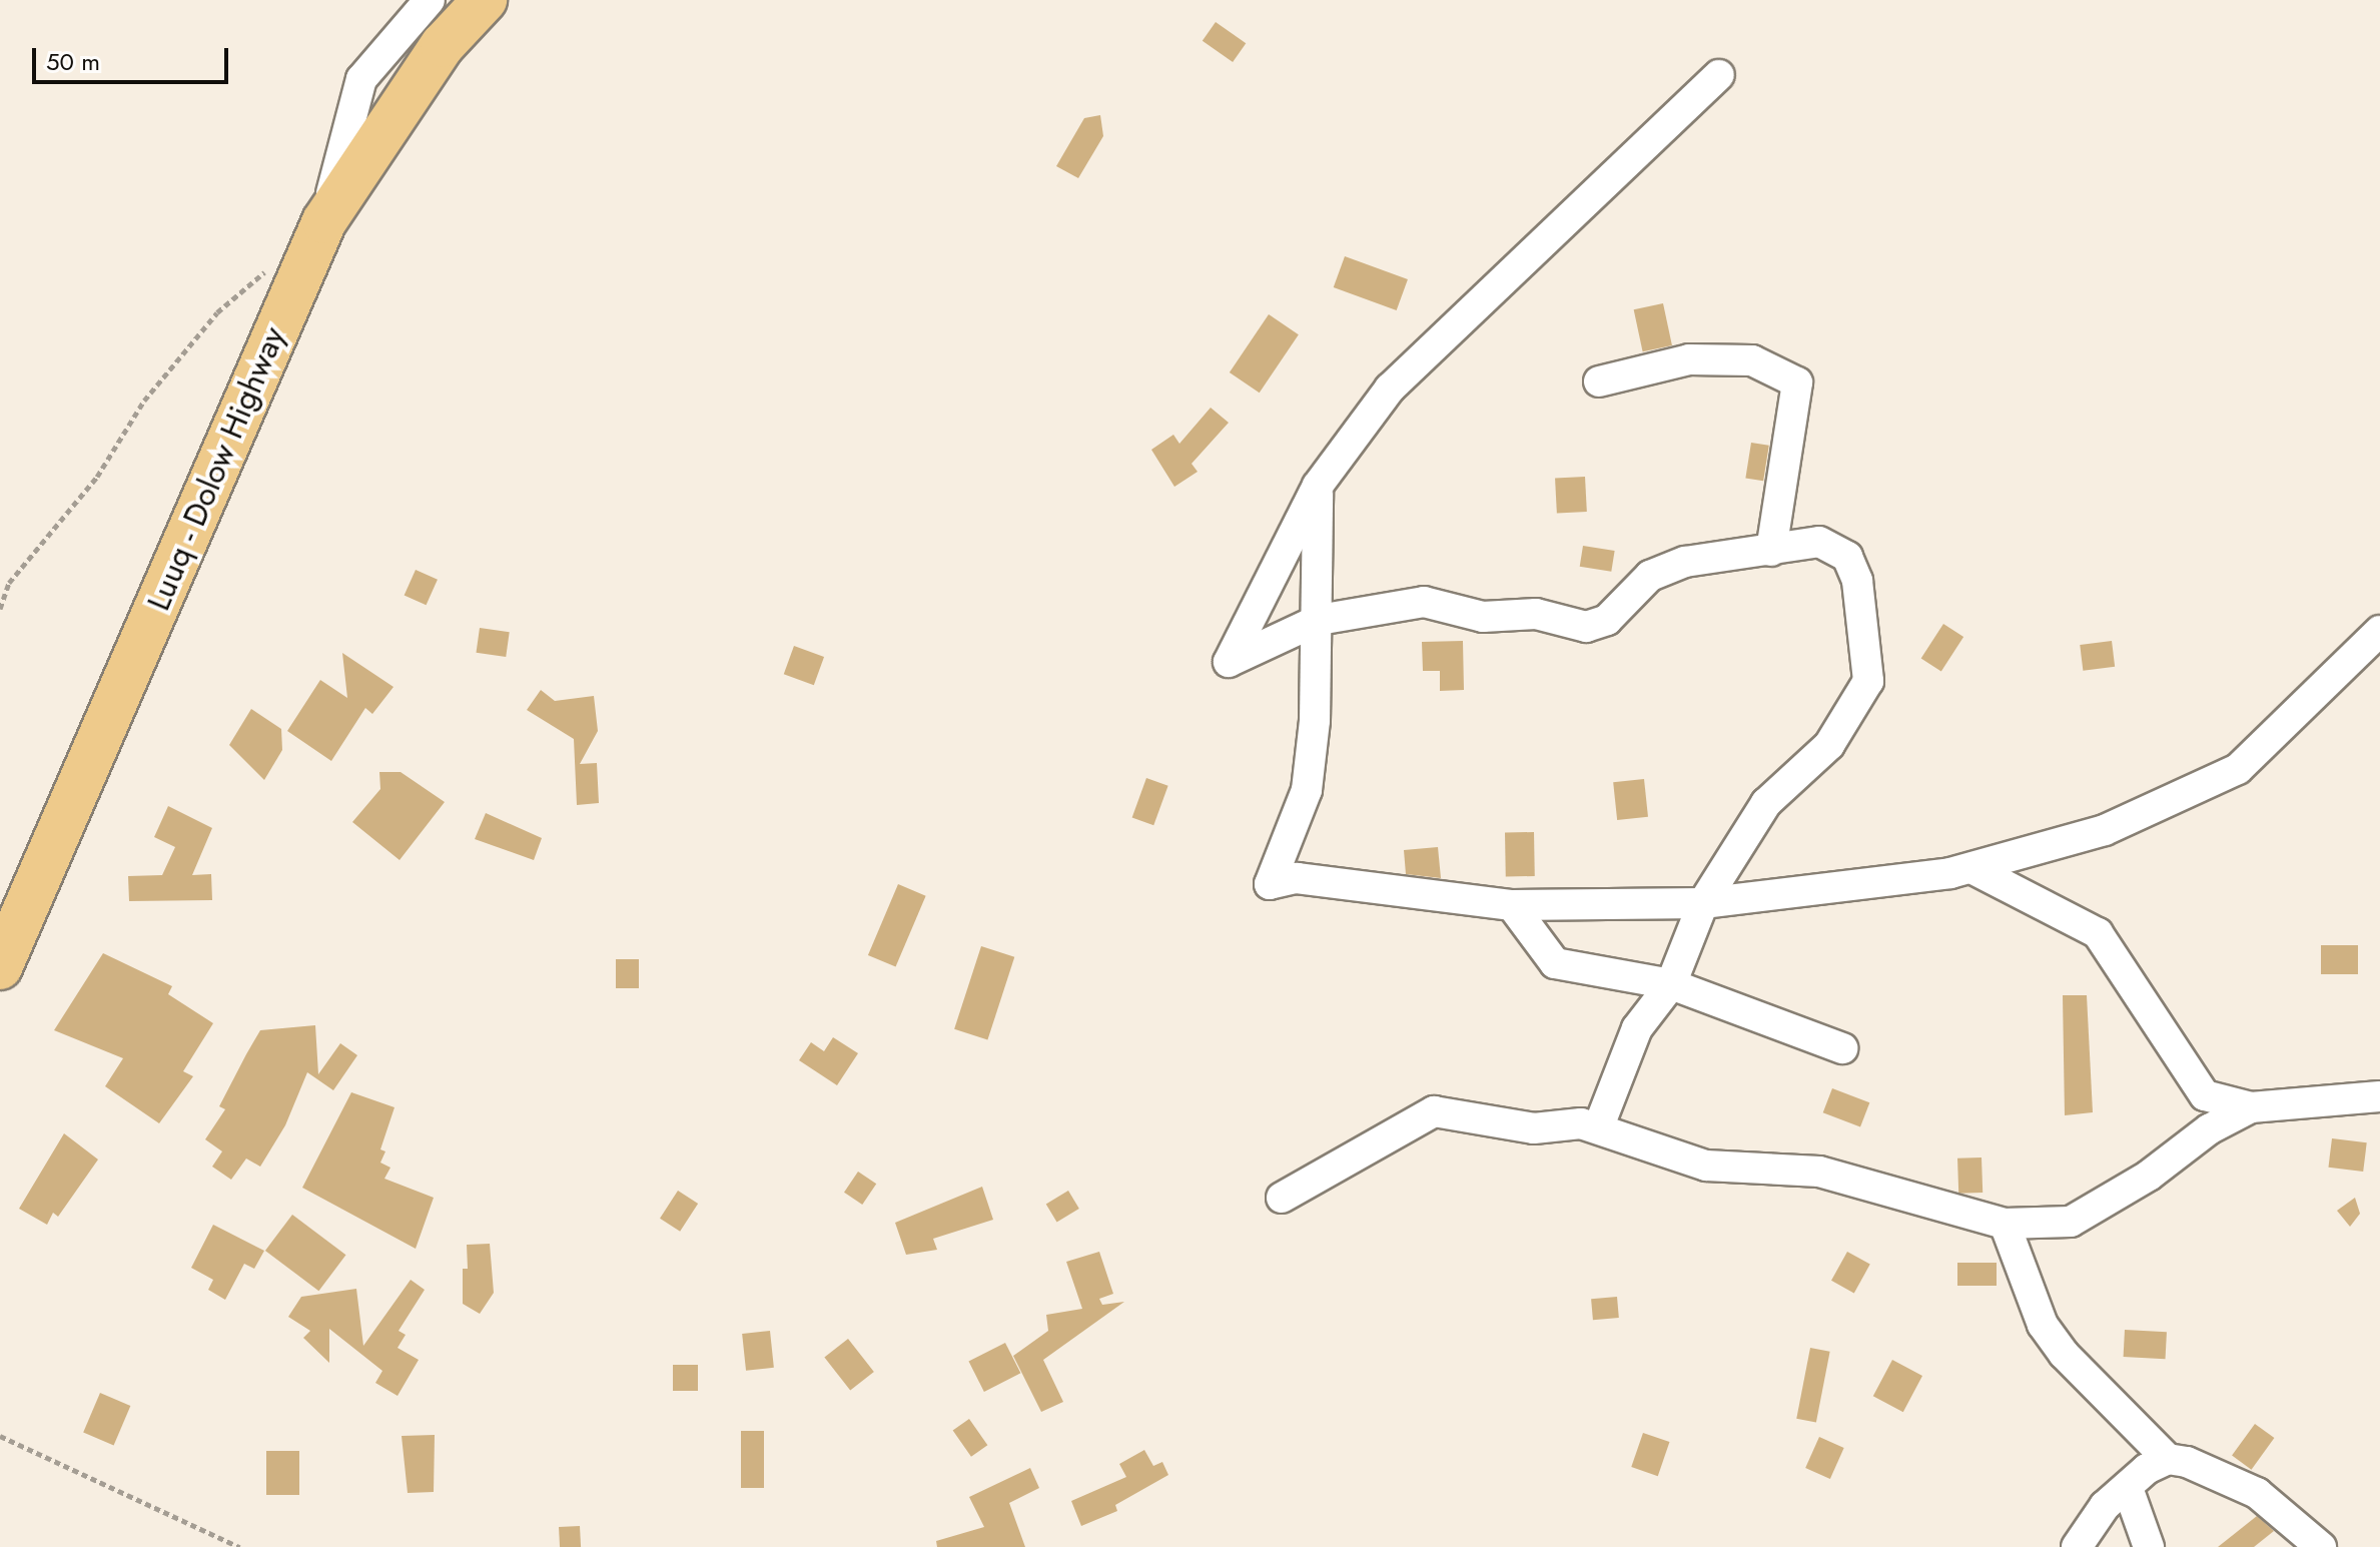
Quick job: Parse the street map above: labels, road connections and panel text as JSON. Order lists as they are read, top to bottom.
{
  "streets": {
    "main road": ["Luuq - Dolow Highway"]
  },
  "scale_bar": "50 m"
}
